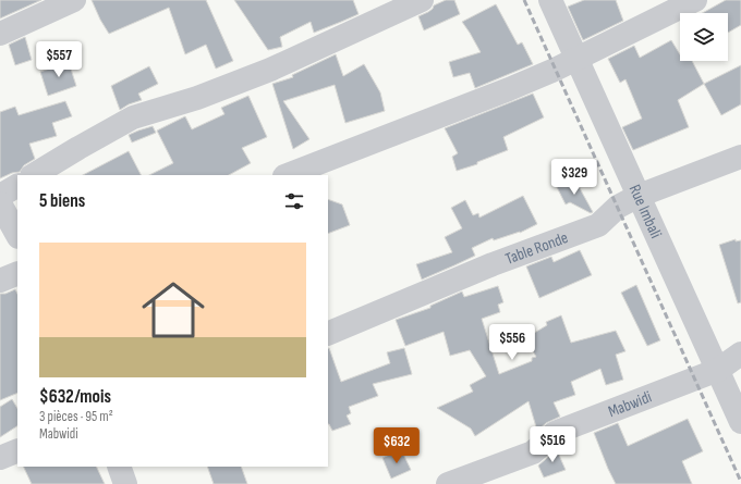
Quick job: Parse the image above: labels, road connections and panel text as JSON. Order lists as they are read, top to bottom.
{
  "streets": {
    "street": ["Rue Imbali", "Table Ronde", "Mabwidi"]
  },
  "crossings": [
    ["Rue Imbali", "Table Ronde"],
    ["Rue Imbali", "Mabwidi"]
  ],
  "page": {
    "price": [
      "$557",
      "$329",
      "$556",
      "$516",
      "$632"
    ],
    "heading": "5 biens",
    "list": [
      {
        "name": "$632/mois",
        "note": "3 pièces · 95 m² · Mabwidi"
      }
    ]
  }
}
